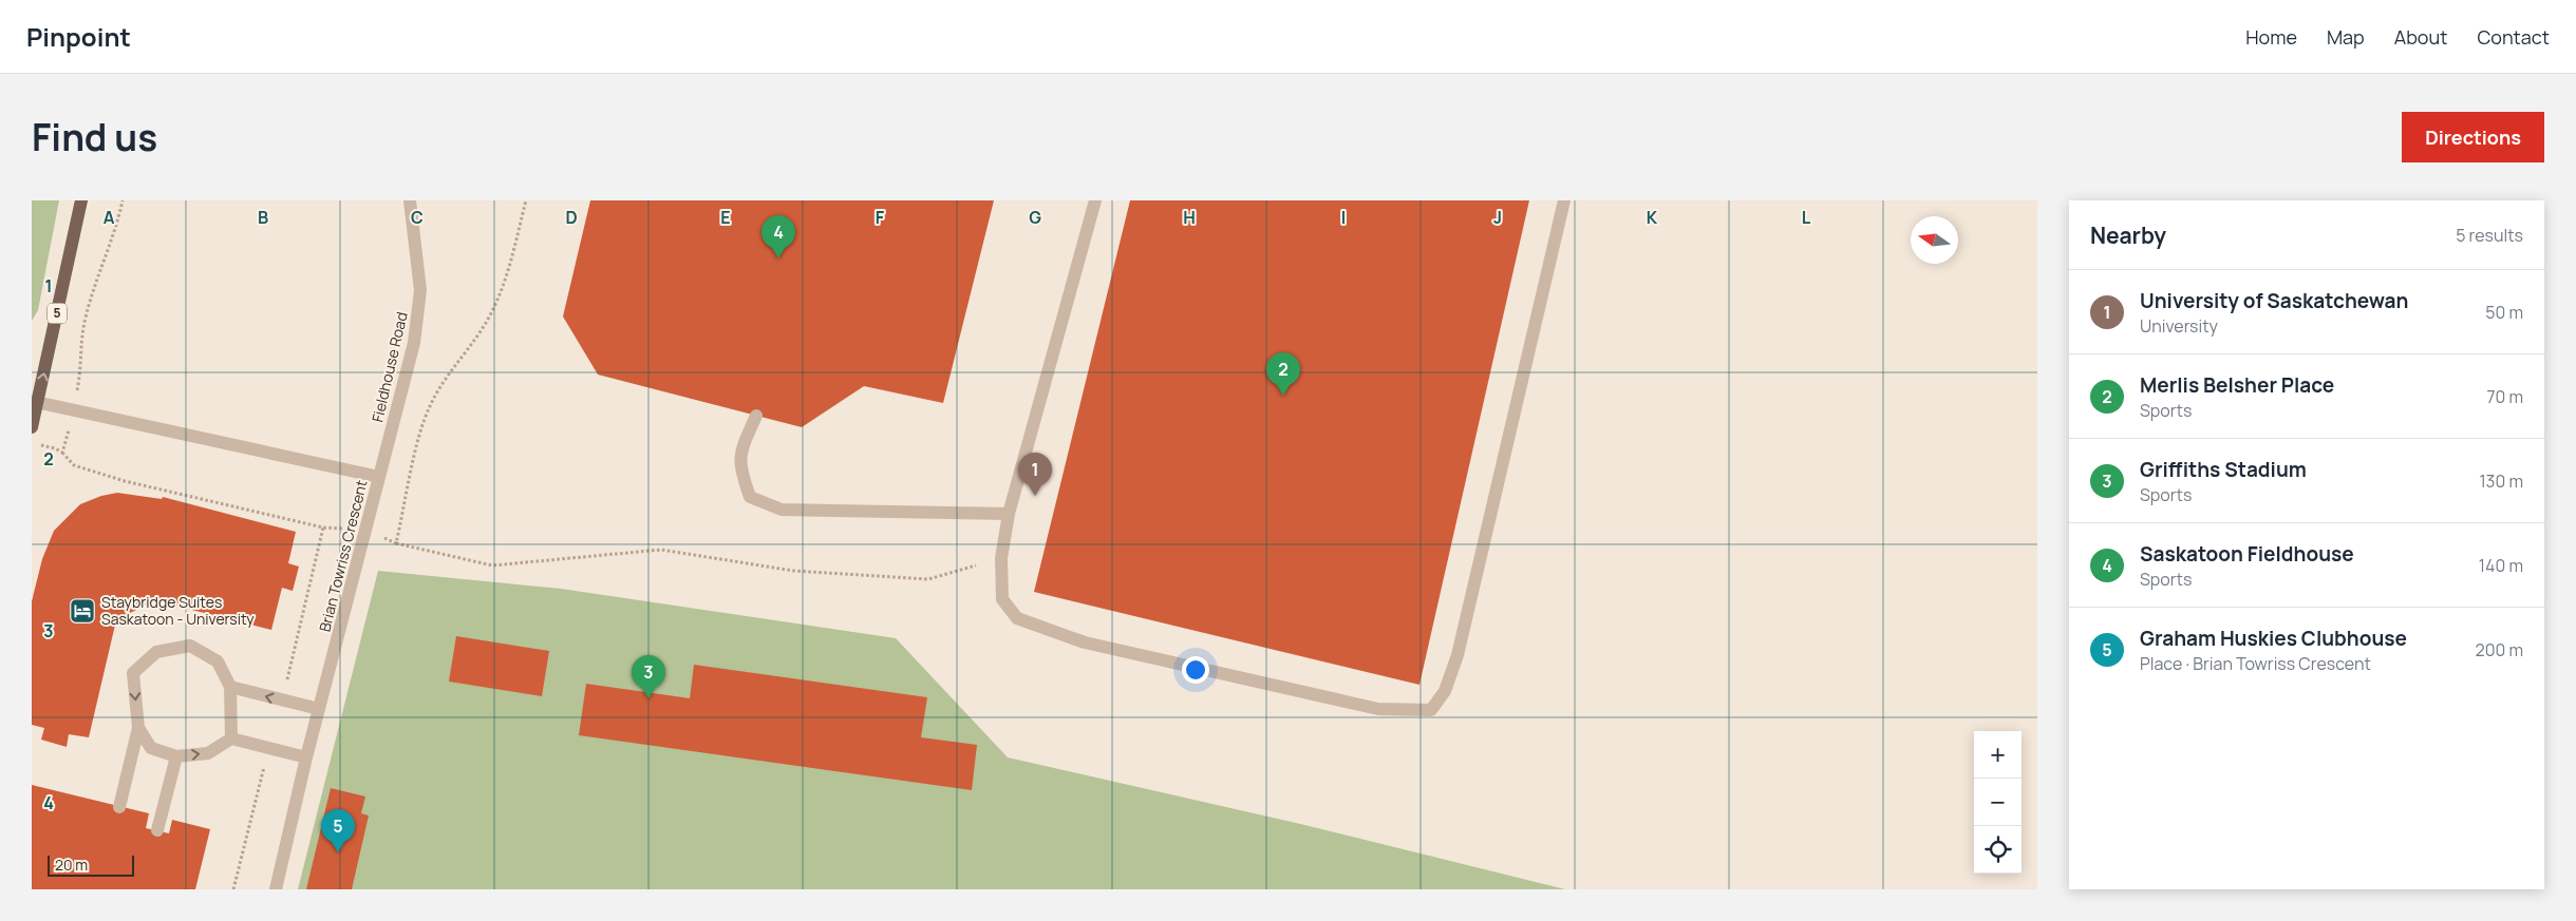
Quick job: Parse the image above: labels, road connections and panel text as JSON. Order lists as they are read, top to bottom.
{
  "streets": {
    "main road": ["5"],
    "street": ["Fieldhouse Road", "Brian Towriss Crescent"]
  },
  "crossings": [
    ["5", "Brian Towriss Crescent"],
    ["Fieldhouse Road", "Brian Towriss Crescent"]
  ],
  "places": {
    "hotel": ["Staybridge Suites Saskatoon - University"]
  },
  "scale_bar": "20 m",
  "north": "left",
  "page": {
    "header": "Pinpoint",
    "nav": [
      "Home",
      "Map",
      "About",
      "Contact"
    ],
    "title": "Find us",
    "buttons": "Directions",
    "heading": ["Nearby", "5 results"],
    "pins": [
      "4",
      "2",
      "1",
      "3",
      "5"
    ],
    "list": [
      {
        "mark": "1",
        "name": "University of Saskatchewan",
        "note": "University",
        "value": "50 m"
      },
      {
        "mark": "2",
        "name": "Merlis Belsher Place",
        "note": "Sports",
        "value": "70 m"
      },
      {
        "mark": "3",
        "name": "Griffiths Stadium",
        "note": "Sports",
        "value": "130 m"
      },
      {
        "mark": "4",
        "name": "Saskatoon Fieldhouse",
        "note": "Sports",
        "value": "140 m"
      },
      {
        "mark": "5",
        "name": "Graham Huskies Clubhouse",
        "note": "Place · Brian Towriss Crescent",
        "value": "200 m"
      }
    ],
    "map_buttons": ["+", "−"],
    "scale": "20 m"
  },
  "grid": {
    "columns": [
      "A",
      "B",
      "C",
      "D",
      "E",
      "F",
      "G",
      "H",
      "I",
      "J",
      "K",
      "L"
    ],
    "rows": [
      "1",
      "2",
      "3",
      "4"
    ]
  }
}
